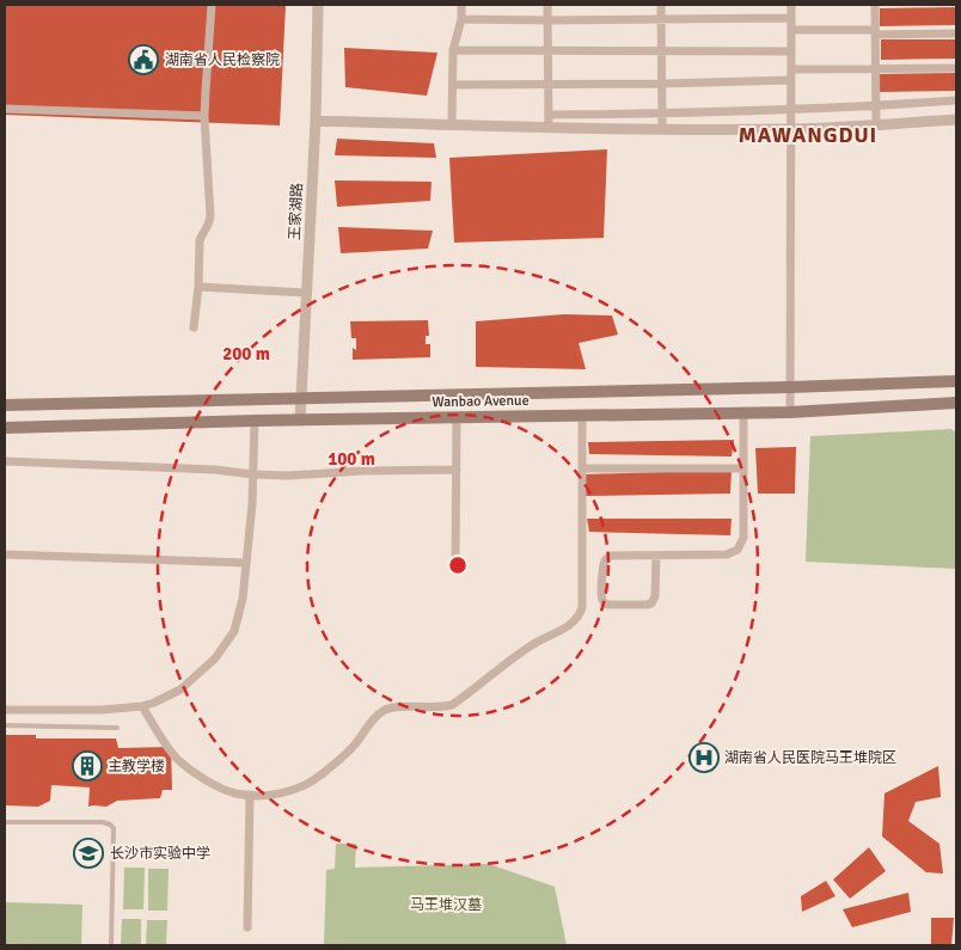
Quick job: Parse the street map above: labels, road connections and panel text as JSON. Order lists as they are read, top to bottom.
{
  "streets": {
    "main road": ["Wanbao Avenue"],
    "street": ["王家湖路"]
  },
  "crossings": [
    ["王家湖路", "Wanbao Avenue"]
  ],
  "districts": ["MAWANGDUI"],
  "parks": ["马王堆汉墓"],
  "places": {
    "public building": ["湖南省人民检察院"],
    "hospital": ["湖南省人民医院马王堆院区"],
    "building": ["主教学楼"],
    "school or university": ["长沙市实验中学"]
  },
  "rings": ["200 m", "100 m"]
}
